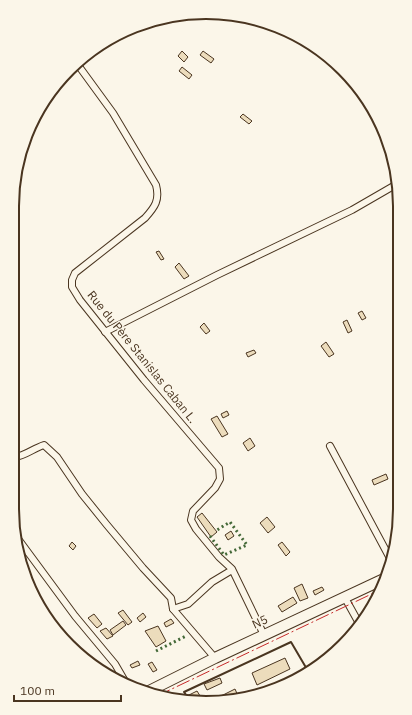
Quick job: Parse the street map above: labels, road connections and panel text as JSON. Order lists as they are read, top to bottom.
{
  "streets": {
    "main road": ["N5"],
    "street": ["Rue du Père Stanislas Caban L."]
  },
  "crossings": [
    ["Rue du Père Stanislas Caban L.", "N5"]
  ],
  "scale_bar": "100 m"
}
